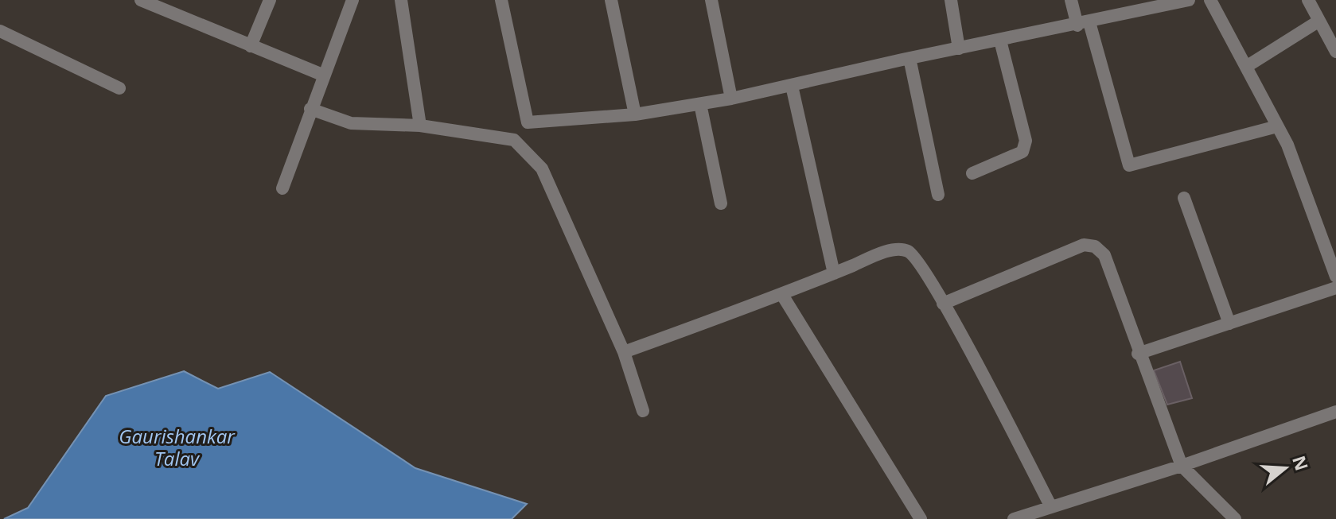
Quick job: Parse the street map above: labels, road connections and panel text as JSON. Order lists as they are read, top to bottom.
{
  "water": ["Gaurishankar Talav"],
  "north": "right"
}
